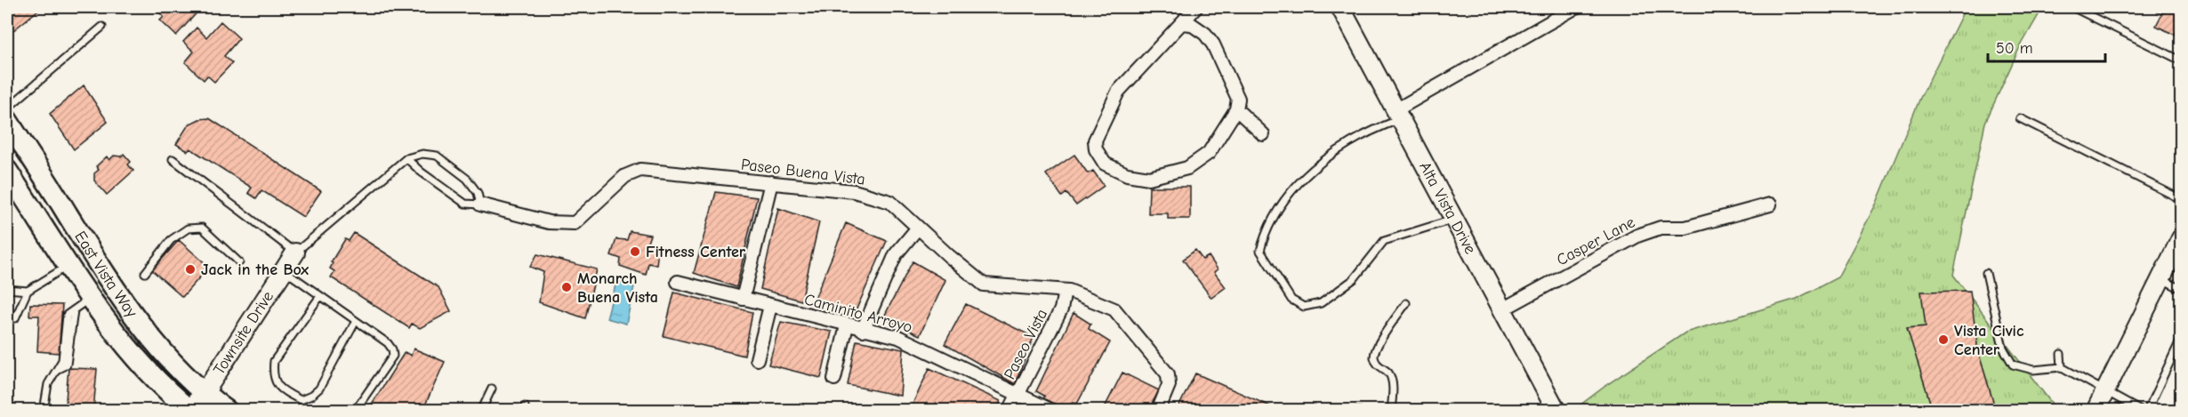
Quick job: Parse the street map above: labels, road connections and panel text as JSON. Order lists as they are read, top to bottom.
{
  "streets": {
    "main road": ["East Vista Way"],
    "street": [
      "Paseo Buena Vista",
      "Alta Vista Drive",
      "Casper Lane",
      "Caminito Arroyo",
      "Townsite Drive",
      "Paseo Vista"
    ]
  },
  "crossings": [
    ["Paseo Buena Vista", "Paseo Vista"],
    ["Alta Vista Drive", "Casper Lane"],
    ["East Vista Way", "Townsite Drive"],
    ["Caminito Arroyo", "Paseo Vista"]
  ],
  "places": [
    "Fitness Center",
    "Jack in the Box",
    "Monarch Buena Vista",
    "Vista Civic Center"
  ],
  "scale_bar": "50 m"
}
